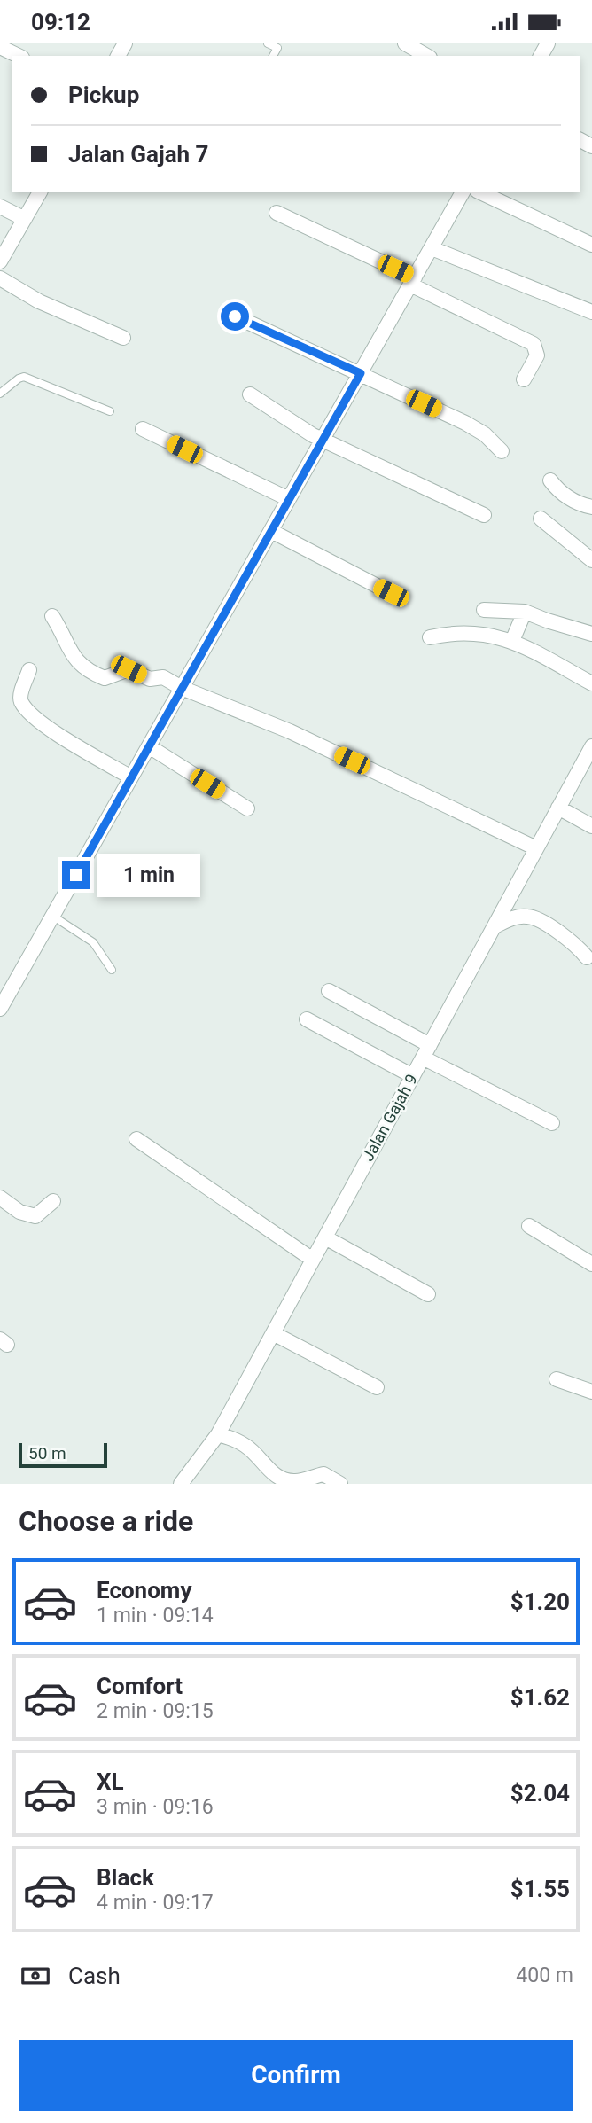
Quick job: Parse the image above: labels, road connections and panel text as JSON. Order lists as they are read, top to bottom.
{
  "streets": {
    "street": ["Jalan Gajah 9"]
  },
  "scale_bar": "50 m",
  "page": {
    "status": "09:12",
    "banner": ["Pickup", "Jalan Gajah 7"],
    "bubble": "1 min",
    "scale": "50 m",
    "heading": "Choose a ride",
    "list": [
      {
        "name": "Economy",
        "note": "1 min · 09:14",
        "value": "$1.20"
      },
      {
        "name": "Comfort",
        "note": "2 min · 09:15",
        "value": "$1.62"
      },
      {
        "name": "XL",
        "note": "3 min · 09:16",
        "value": "$2.04"
      },
      {
        "name": "Black",
        "note": "4 min · 09:17",
        "value": "$1.55"
      }
    ],
    "pay": ["Cash", "400 m"],
    "buttons": "Confirm"
  }
}
